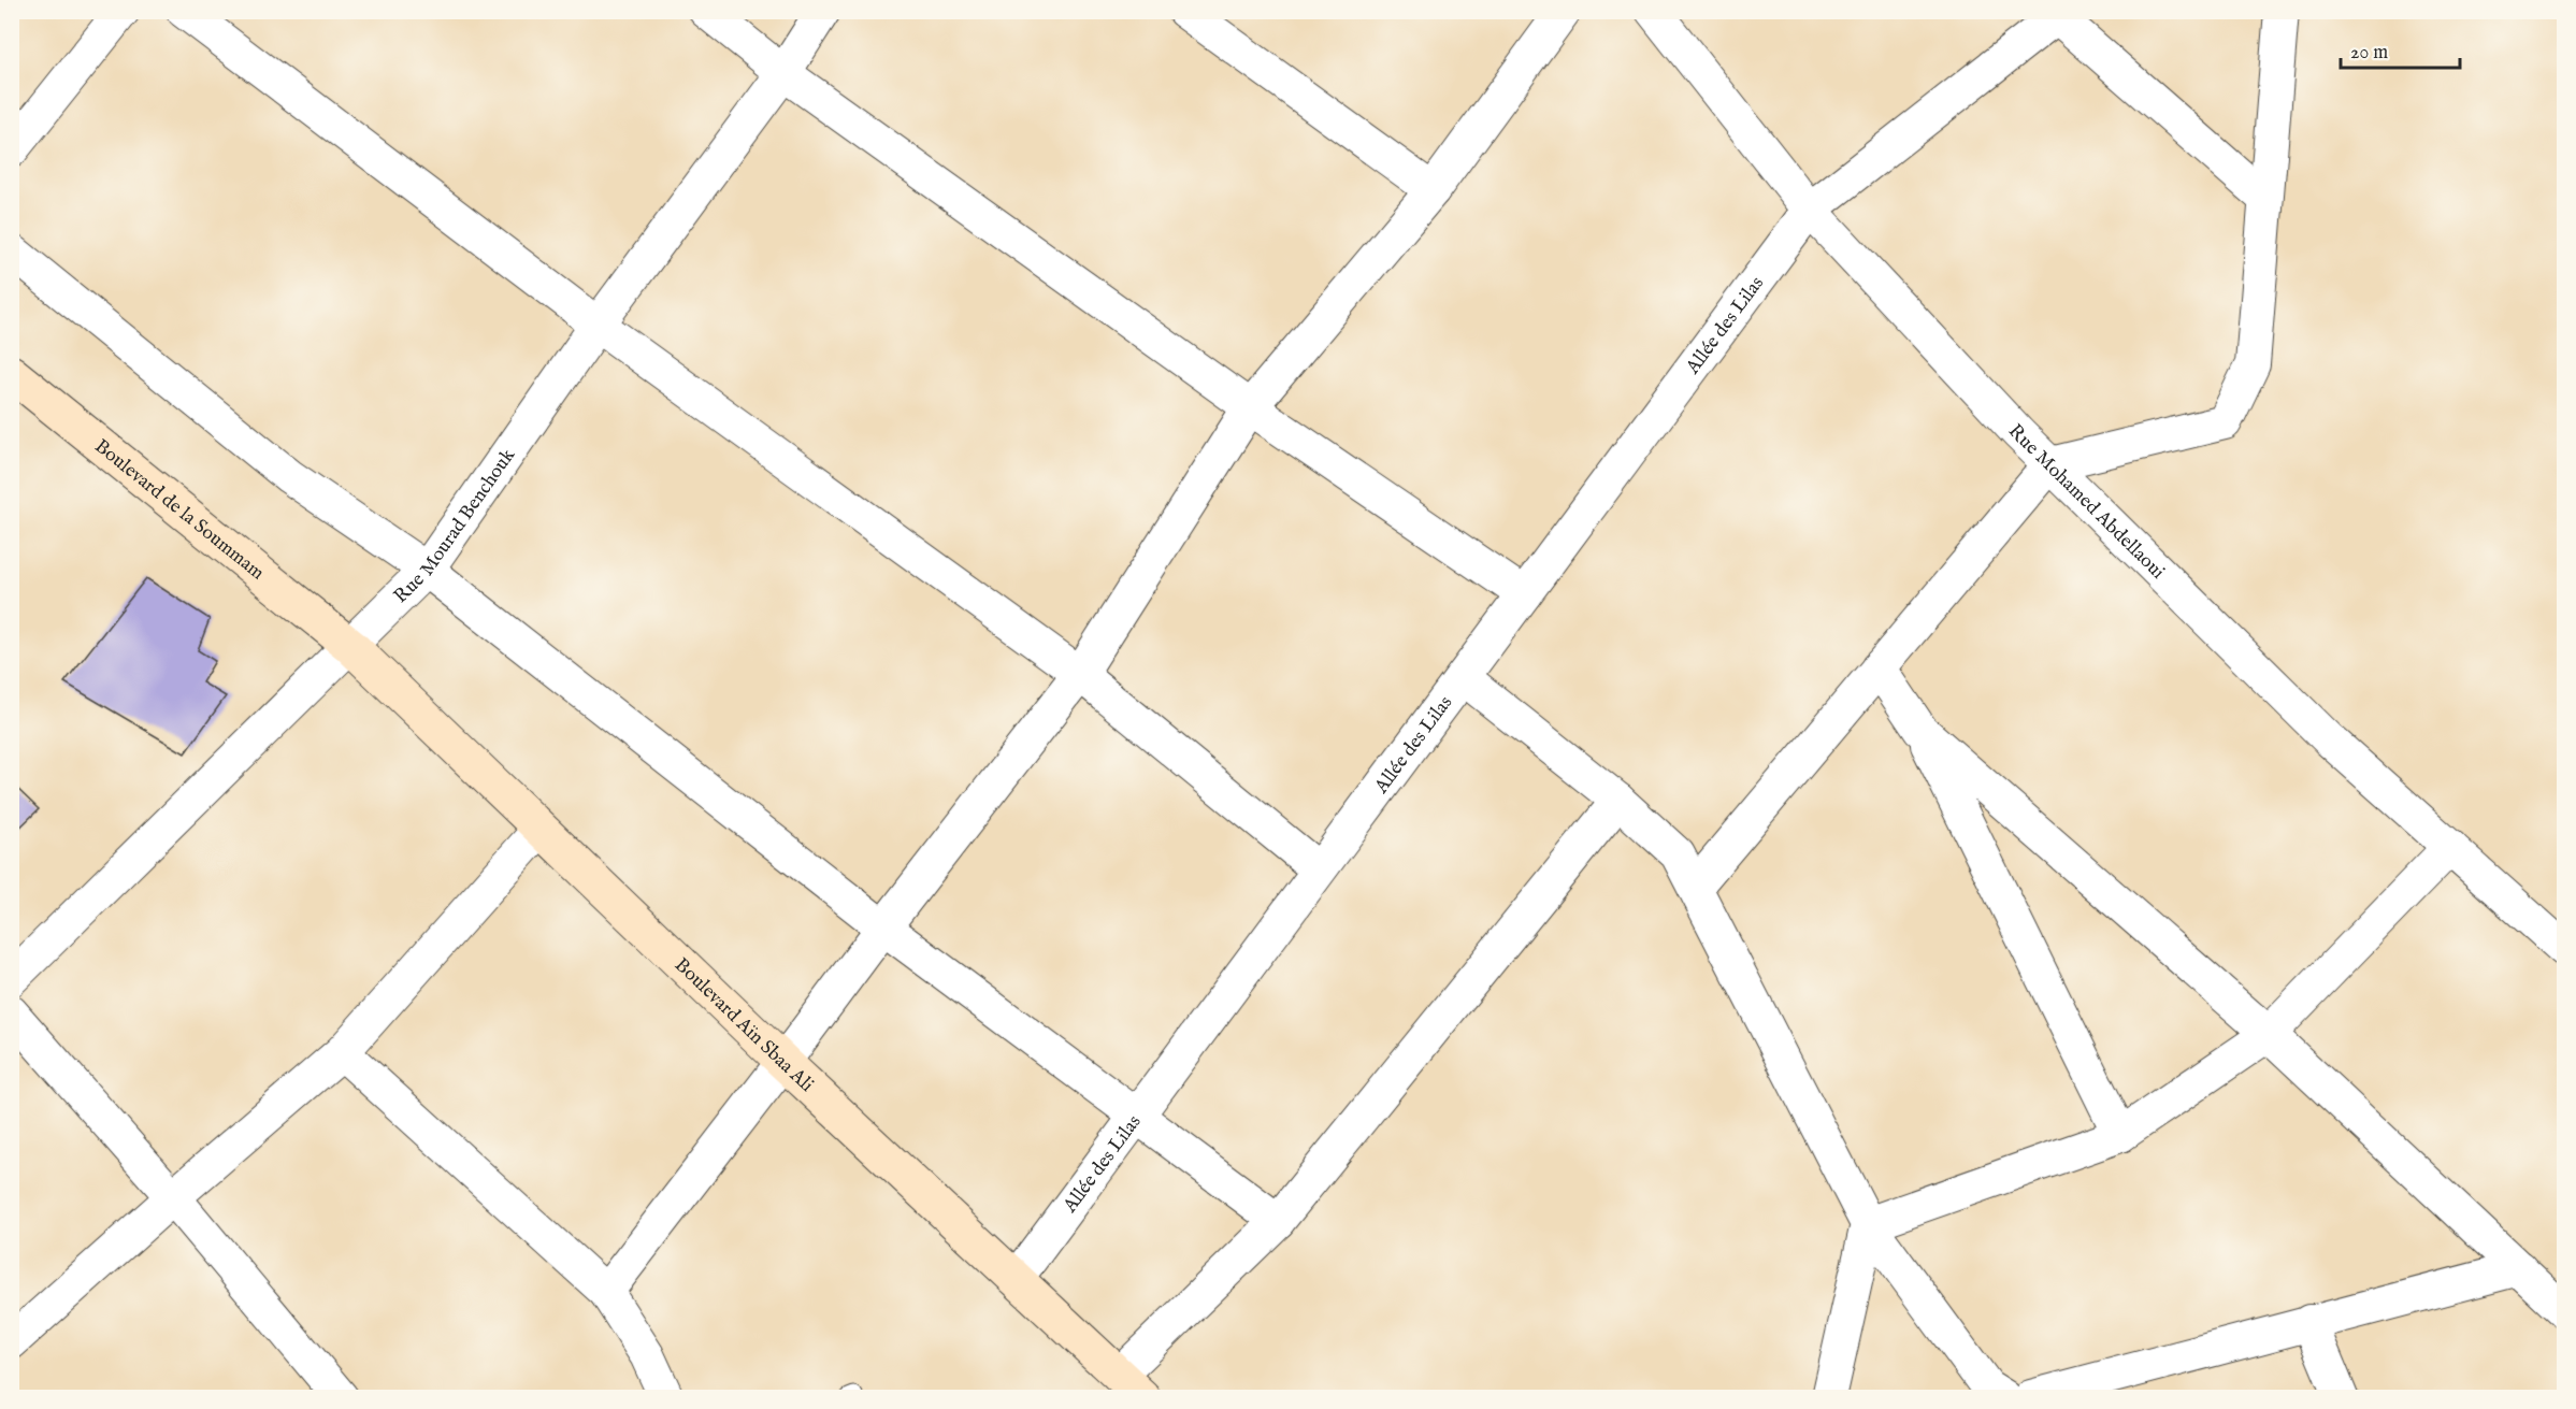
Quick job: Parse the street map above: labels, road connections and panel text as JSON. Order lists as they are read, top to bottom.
{
  "streets": {
    "main road": ["Boulevard de la Soummam", "Boulevard Aïn Sbaa Ali"],
    "street": ["Allée des Lilas", "Rue Mohamed Abdellaoui", "Rue Mourad Benchouk"]
  },
  "crossings": [
    ["Allée des Lilas", "Rue Mohamed Abdellaoui"],
    ["Allée des Lilas", "Boulevard Aïn Sbaa Ali"],
    ["Boulevard de la Soummam", "Rue Mourad Benchouk"],
    ["Boulevard de la Soummam", "Boulevard Aïn Sbaa Ali"],
    ["Rue Mourad Benchouk", "Boulevard Aïn Sbaa Ali"]
  ],
  "scale_bar": "20 m"
}
